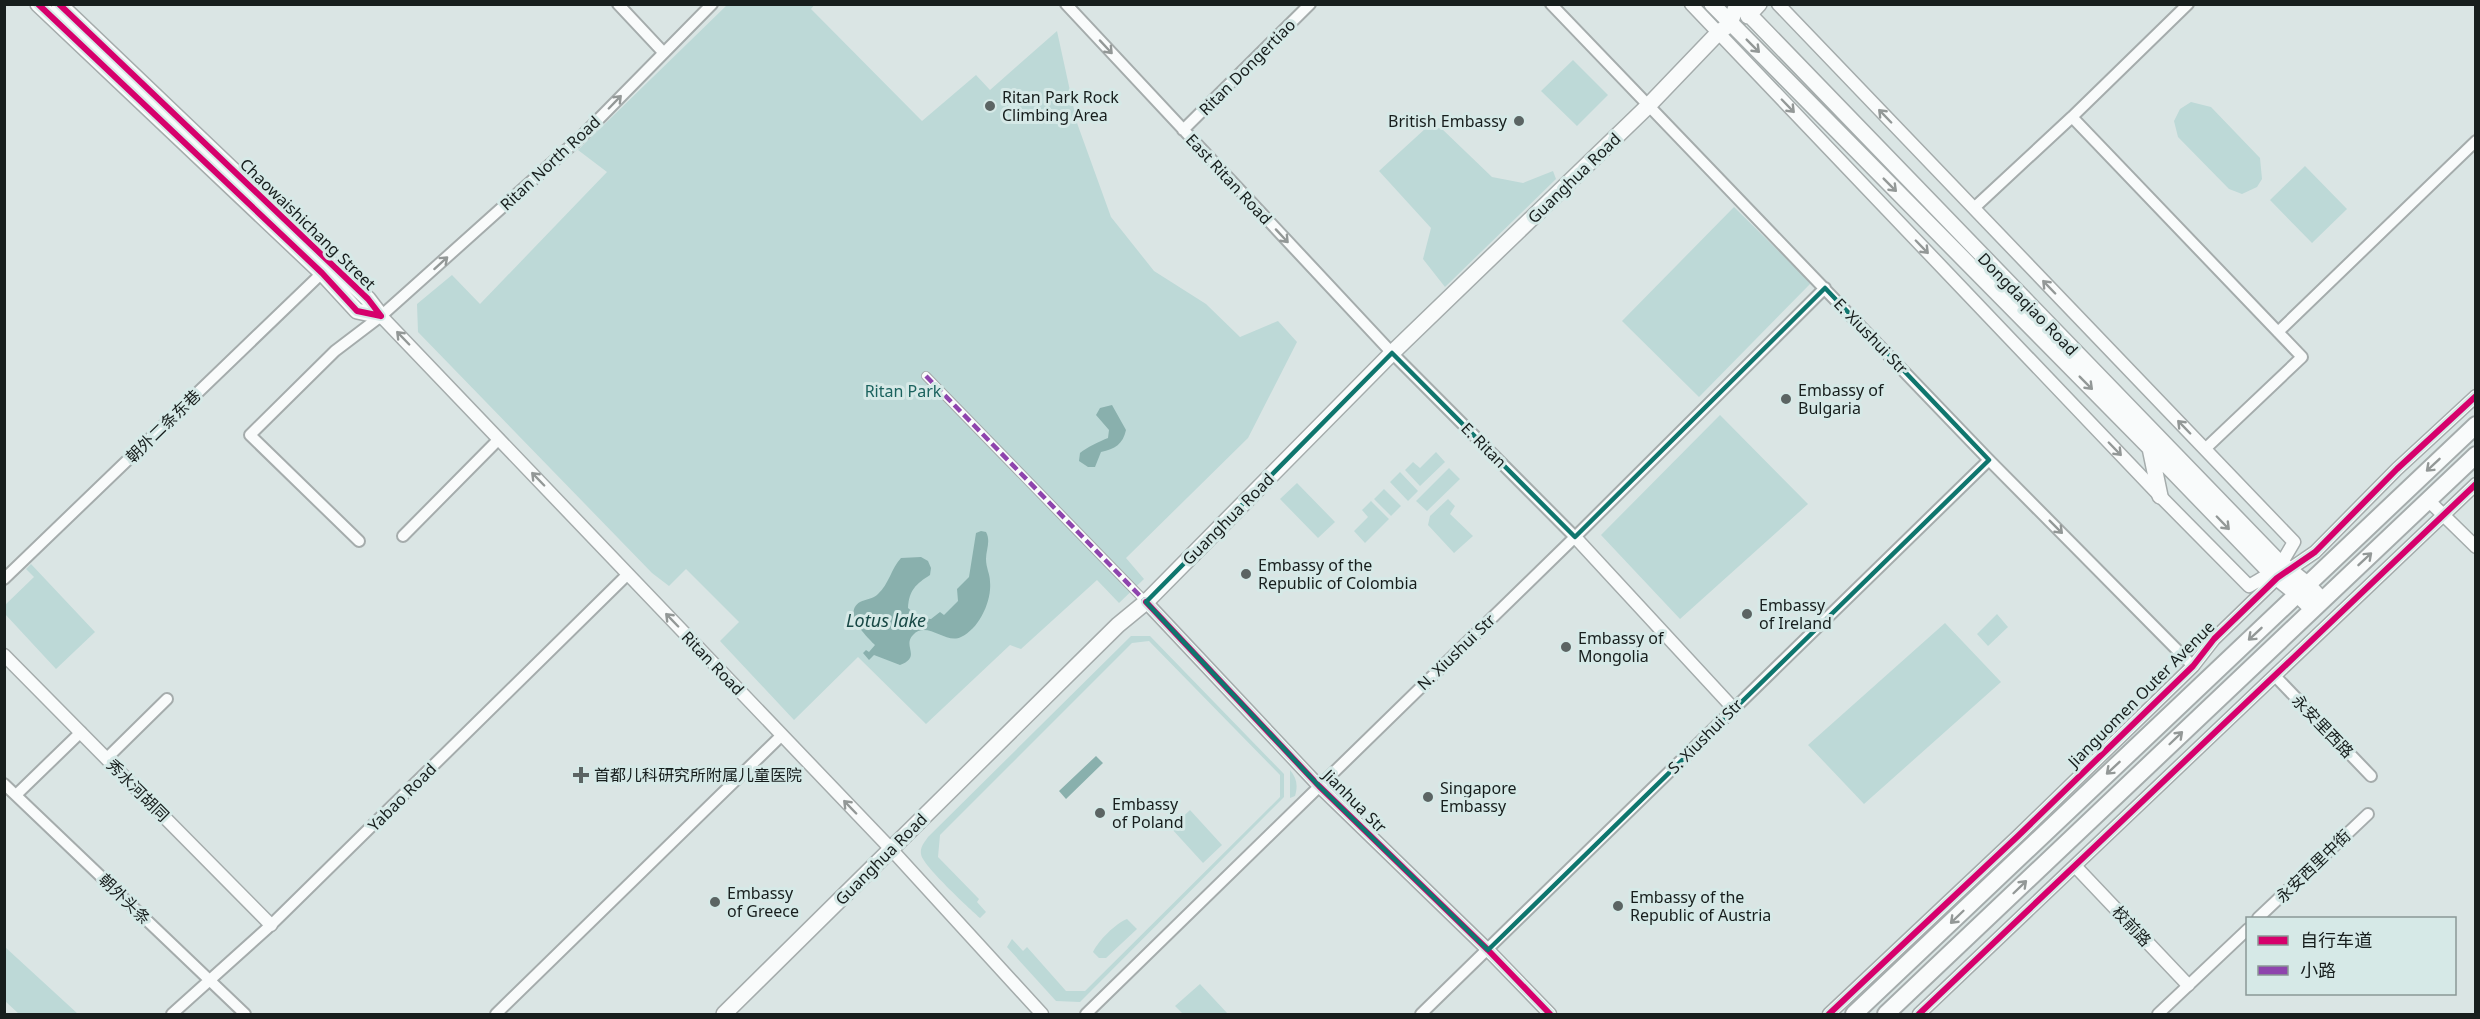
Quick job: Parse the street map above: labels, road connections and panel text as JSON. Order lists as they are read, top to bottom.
{
  "streets": {
    "highway": ["Jianguomen Outer Avenue"],
    "main road": ["Guanghua Road", "Chaowaishichang Street", "Dongdaqiao Road"],
    "street": [
      "Ritan Dongertiao",
      "Ritan North Road",
      "East Ritan Road",
      "E. Xiushui Str",
      "朝外二条东巷",
      "E. Ritan",
      "N. Xiushui Str",
      "Ritan Road",
      "永安里西路",
      "S. Xiushui Str",
      "秀水河胡同",
      "Yabao Road",
      "Jianhua Str",
      "永安西里中街",
      "朝外头条",
      "校前路"
    ]
  },
  "crossings": [
    ["Ritan Dongertiao", "East Ritan Road"],
    ["Ritan North Road", "Chaowaishichang Street"],
    ["Ritan North Road", "Ritan Road"],
    ["Guanghua Road", "East Ritan Road"],
    ["Guanghua Road", "Dongdaqiao Road"],
    ["Guanghua Road", "E. Xiushui Str"],
    ["Guanghua Road", "E. Ritan"],
    ["Guanghua Road", "Ritan Road"],
    ["Guanghua Road", "Jianhua Str"],
    ["East Ritan Road", "E. Ritan"],
    ["Chaowaishichang Street", "朝外二条东巷"],
    ["Chaowaishichang Street", "Ritan Road"],
    ["Dongdaqiao Road", "Jianguomen Outer Avenue"],
    ["E. Xiushui Str", "N. Xiushui Str"],
    ["E. Xiushui Str", "Jianguomen Outer Avenue"],
    ["E. Xiushui Str", "S. Xiushui Str"],
    ["E. Ritan", "N. Xiushui Str"],
    ["N. Xiushui Str", "Jianhua Str"],
    ["Ritan Road", "Yabao Road"],
    ["S. Xiushui Str", "Jianhua Str"],
    ["秀水河胡同", "Yabao Road"],
    ["Yabao Road", "朝外头条"]
  ],
  "one_way": ["Ritan North Road", "East Ritan Road", "Ritan Road"],
  "water": ["Lotus lake"],
  "parks": ["Ritan Park"],
  "places": {
    "other": [
      "Ritan Park Rock Climbing Area",
      "British Embassy",
      "Embassy of Bulgaria",
      "Embassy of the Republic of Colombia",
      "Embassy of Ireland",
      "Embassy of Mongolia",
      "Singapore Embassy",
      "Embassy of Poland",
      "Embassy of Greece",
      "Embassy of the Republic of Austria"
    ],
    "health": ["首都儿科研究所附属儿童医院"]
  },
  "legend": ["自行车道", "小路"]
}
